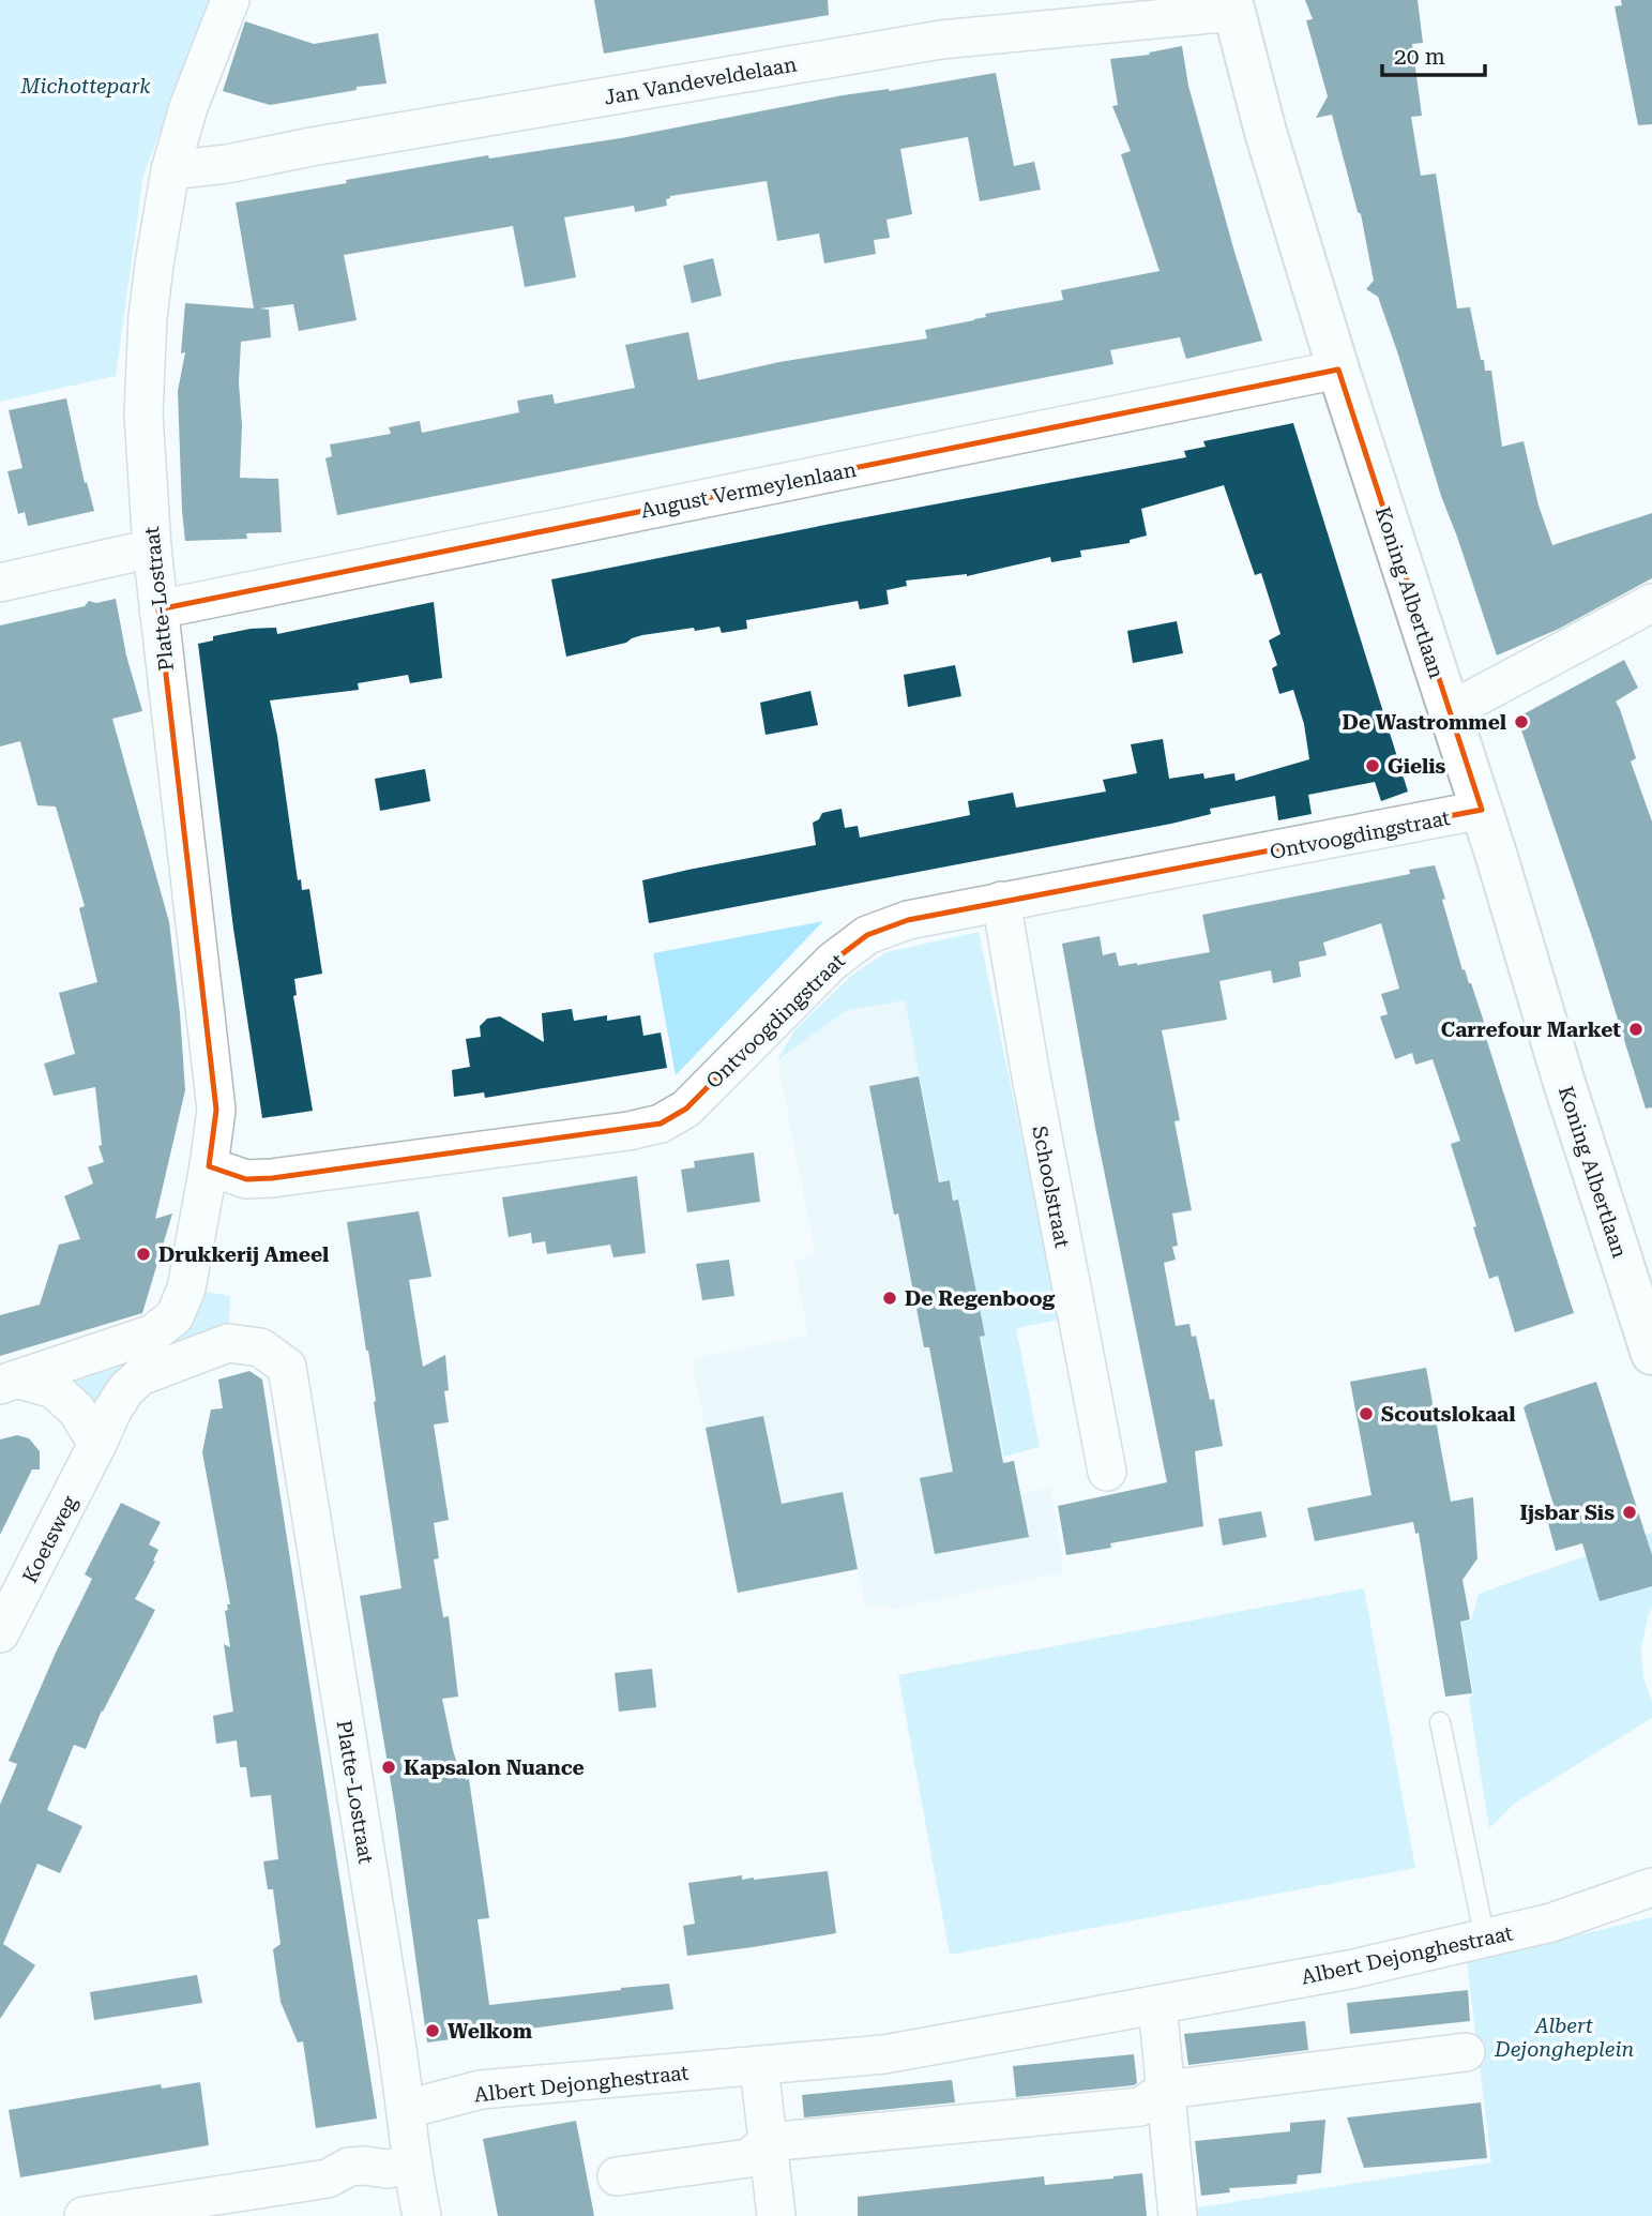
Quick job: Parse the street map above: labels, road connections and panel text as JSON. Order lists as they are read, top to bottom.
{
  "streets": {
    "street": [
      "Jan Vandeveldelaan",
      "August Vermeylenlaan",
      "Koning Albertlaan",
      "Platte-Lostraat",
      "Ontvoogdingstraat",
      "Schoolstraat",
      "Koetsweg",
      "Albert Dejonghestraat"
    ]
  },
  "crossings": [
    ["Jan Vandeveldelaan", "Koning Albertlaan"],
    ["Jan Vandeveldelaan", "Platte-Lostraat"],
    ["August Vermeylenlaan", "Koning Albertlaan"],
    ["August Vermeylenlaan", "Platte-Lostraat"],
    ["Koning Albertlaan", "Ontvoogdingstraat"],
    ["Platte-Lostraat", "Ontvoogdingstraat"],
    ["Platte-Lostraat", "Koetsweg"],
    ["Platte-Lostraat", "Albert Dejonghestraat"],
    ["Ontvoogdingstraat", "Schoolstraat"]
  ],
  "parks": ["Michottepark", "Albert Dejongheplein"],
  "places": [
    "De Wastrommel",
    "Gielis",
    "Carrefour Market",
    "Drukkerij Ameel",
    "De Regenboog",
    "Scoutslokaal",
    "Ijsbar Sis",
    "Kapsalon Nuance",
    "Welkom"
  ],
  "scale_bar": "20 m"
}
